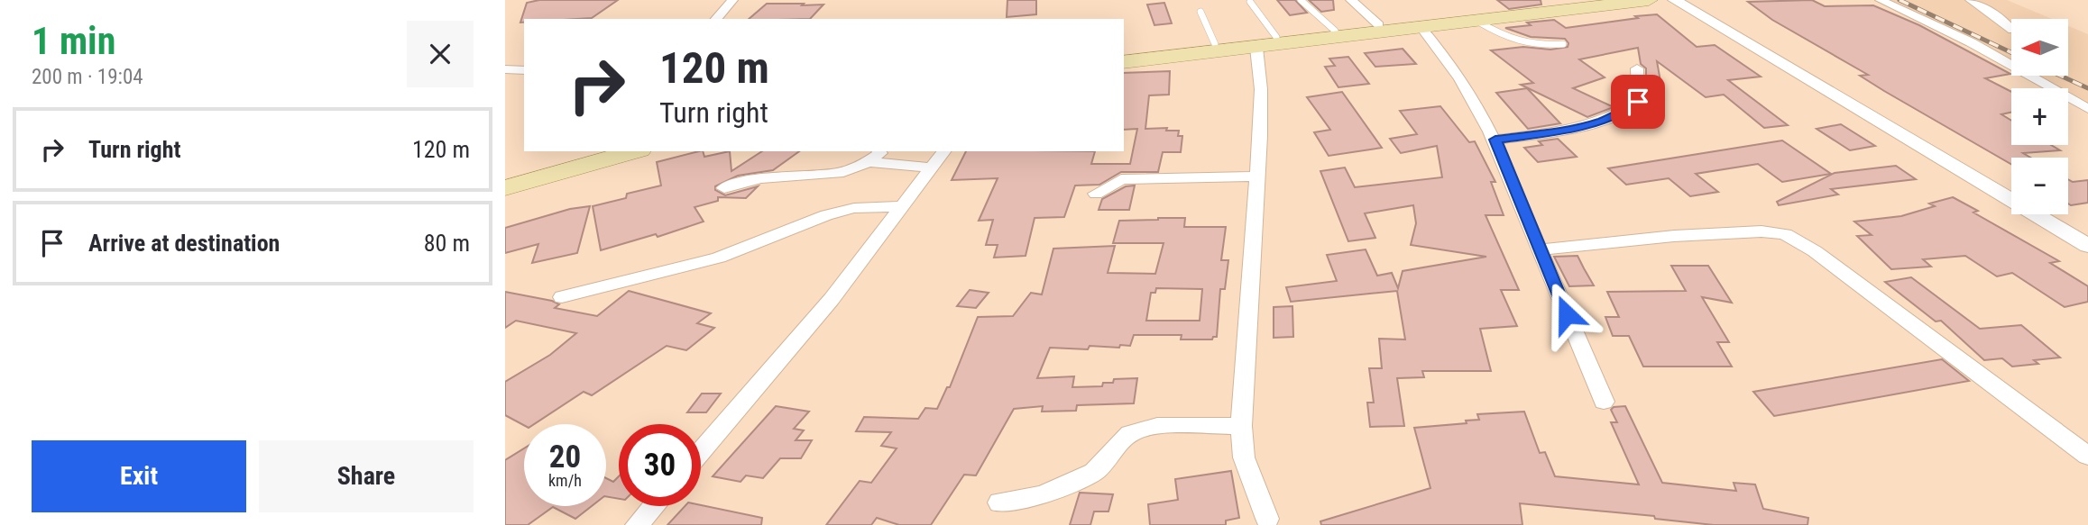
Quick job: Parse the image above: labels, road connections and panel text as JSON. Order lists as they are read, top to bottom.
{
  "north": "left",
  "page": {
    "heading": ["1 min", "200 m · 19:04"],
    "map_buttons": ["+", "−"],
    "turn": ["120 m", "Turn right"],
    "list": [
      {
        "name": "Turn right",
        "value": "120 m"
      },
      {
        "name": "Arrive at destination",
        "value": "80 m"
      }
    ],
    "speed": "20 km/h",
    "limit": "30",
    "buttons": ["Exit", "Share"]
  }
}
